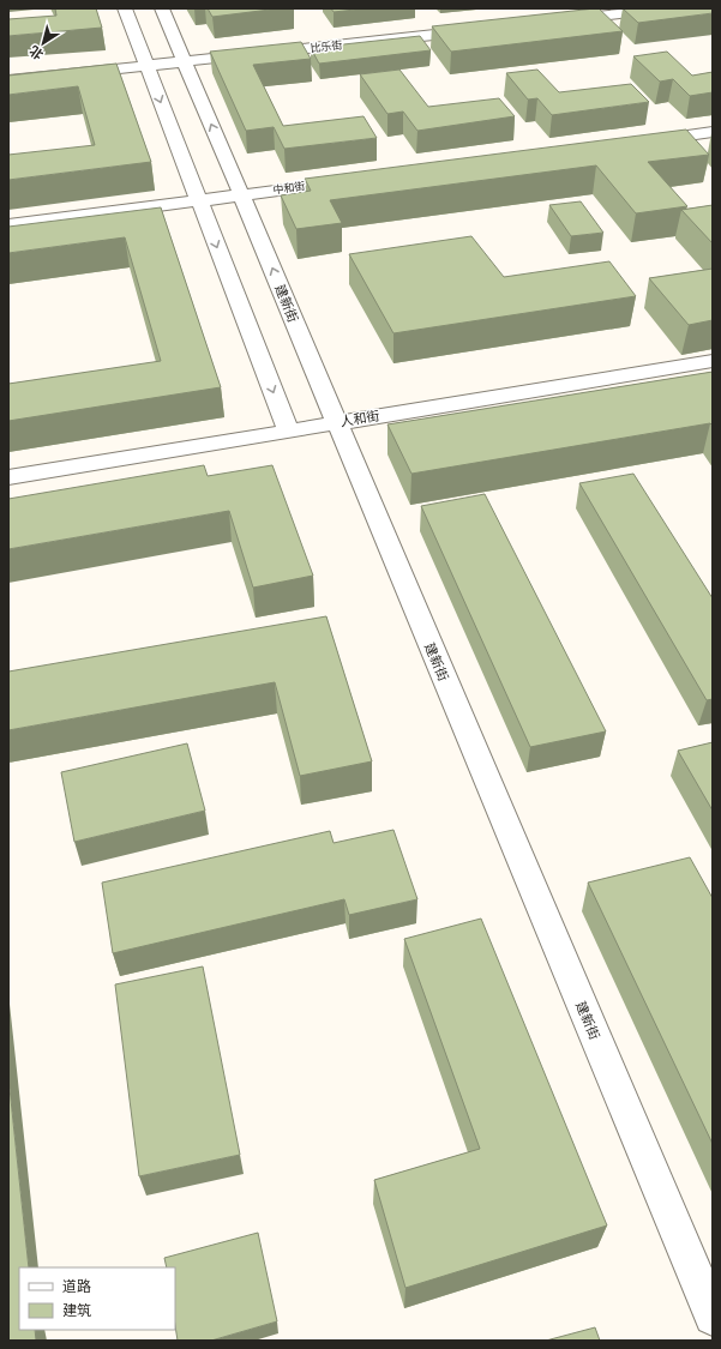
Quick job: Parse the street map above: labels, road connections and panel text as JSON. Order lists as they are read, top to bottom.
{
  "streets": {
    "street": [
      "比乐街",
      "中和街",
      "建新街",
      "人和街"
    ]
  },
  "crossings": [
    ["比乐街", "建新街"],
    ["中和街", "建新街"],
    ["建新街", "人和街"]
  ],
  "legend": ["道路", "建筑"],
  "north": "bottom left"
}
